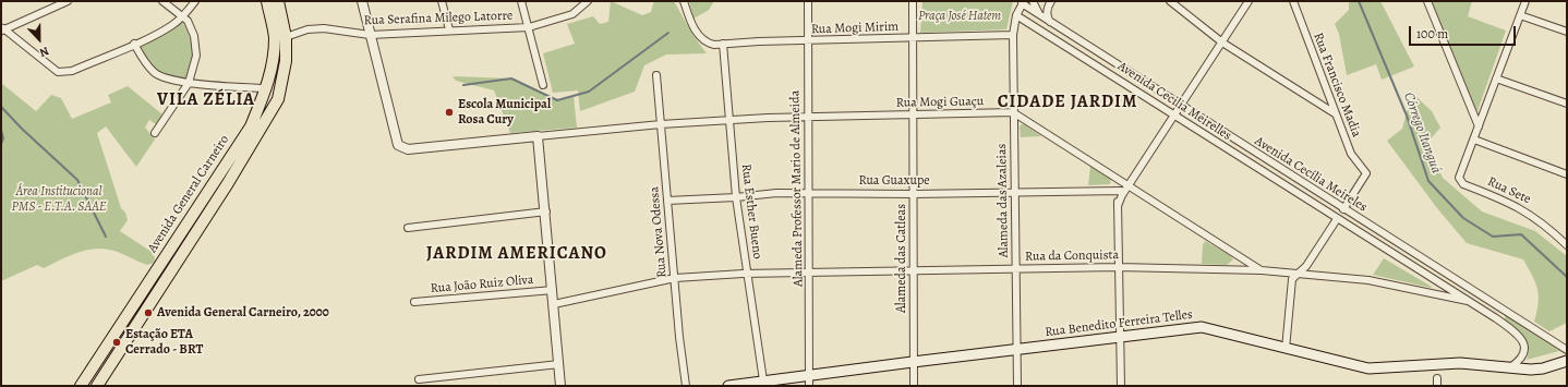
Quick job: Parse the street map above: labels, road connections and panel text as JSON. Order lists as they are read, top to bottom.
{
  "streets": {
    "main road": ["Avenida General Carneiro", "Rua Benedito Ferreira Telles"],
    "street": [
      "Rua Serafina Milego Latorre",
      "Rua Mogi Mirim",
      "Rua Francisco Madia",
      "Avenida Cecilia Meirelles",
      "Rua Mogi Guaçu",
      "Avenida Cecília Meireles",
      "Rua Guaxupe",
      "Alameda Professor Mario de Almeida",
      "Rua Sete",
      "Alameda das Azaleias",
      "Rua Esther Bueno",
      "Rua Nova Odessa",
      "Rua da Conquista",
      "Alameda das Catleas",
      "Rua João Ruiz Oliva"
    ]
  },
  "crossings": [
    ["Rua Serafina Milego Latorre", "Avenida General Carneiro"],
    ["Rua Mogi Mirim", "Alameda Professor Mario de Almeida"],
    ["Rua Mogi Mirim", "Alameda das Azaleias"],
    ["Rua Mogi Mirim", "Rua Esther Bueno"],
    ["Rua Mogi Mirim", "Alameda das Catleas"],
    ["Rua Francisco Madia", "Avenida Cecília Meireles"],
    ["Avenida Cecilia Meirelles", "Alameda das Azaleias"],
    ["Avenida Cecilia Meirelles", "Rua da Conquista"],
    ["Avenida Cecilia Meirelles", "Rua Benedito Ferreira Telles"],
    ["Rua Mogi Guaçu", "Alameda Professor Mario de Almeida"],
    ["Rua Mogi Guaçu", "Alameda das Azaleias"],
    ["Rua Mogi Guaçu", "Rua Esther Bueno"],
    ["Rua Mogi Guaçu", "Rua Nova Odessa"],
    ["Rua Mogi Guaçu", "Alameda das Catleas"],
    ["Avenida Cecília Meireles", "Alameda das Azaleias"],
    ["Rua Guaxupe", "Alameda Professor Mario de Almeida"],
    ["Rua Guaxupe", "Alameda das Azaleias"],
    ["Rua Guaxupe", "Rua Esther Bueno"],
    ["Rua Guaxupe", "Rua Nova Odessa"],
    ["Rua Guaxupe", "Alameda das Catleas"],
    ["Alameda Professor Mario de Almeida", "Rua da Conquista"],
    ["Alameda Professor Mario de Almeida", "Rua Benedito Ferreira Telles"],
    ["Alameda das Azaleias", "Rua da Conquista"],
    ["Alameda das Azaleias", "Rua Benedito Ferreira Telles"],
    ["Rua Esther Bueno", "Rua da Conquista"],
    ["Rua Esther Bueno", "Rua Benedito Ferreira Telles"],
    ["Rua Nova Odessa", "Rua da Conquista"],
    ["Rua da Conquista", "Alameda das Catleas"],
    ["Alameda das Catleas", "Rua Benedito Ferreira Telles"]
  ],
  "districts": ["VILA ZÉLIA", "CIDADE JARDIM", "JARDIM AMERICANO"],
  "water": ["Córrego Itanguá"],
  "parks": ["Praça José Hatem", "Área Institucional PMS - E.T.A. SAAE"],
  "places": ["Escola Municipal Rosa Cury", "Avenida General Carneiro, 2000", "Estação ETA Cerrado - BRT"],
  "scale_bar": "100 m",
  "north": "bottom"
}
